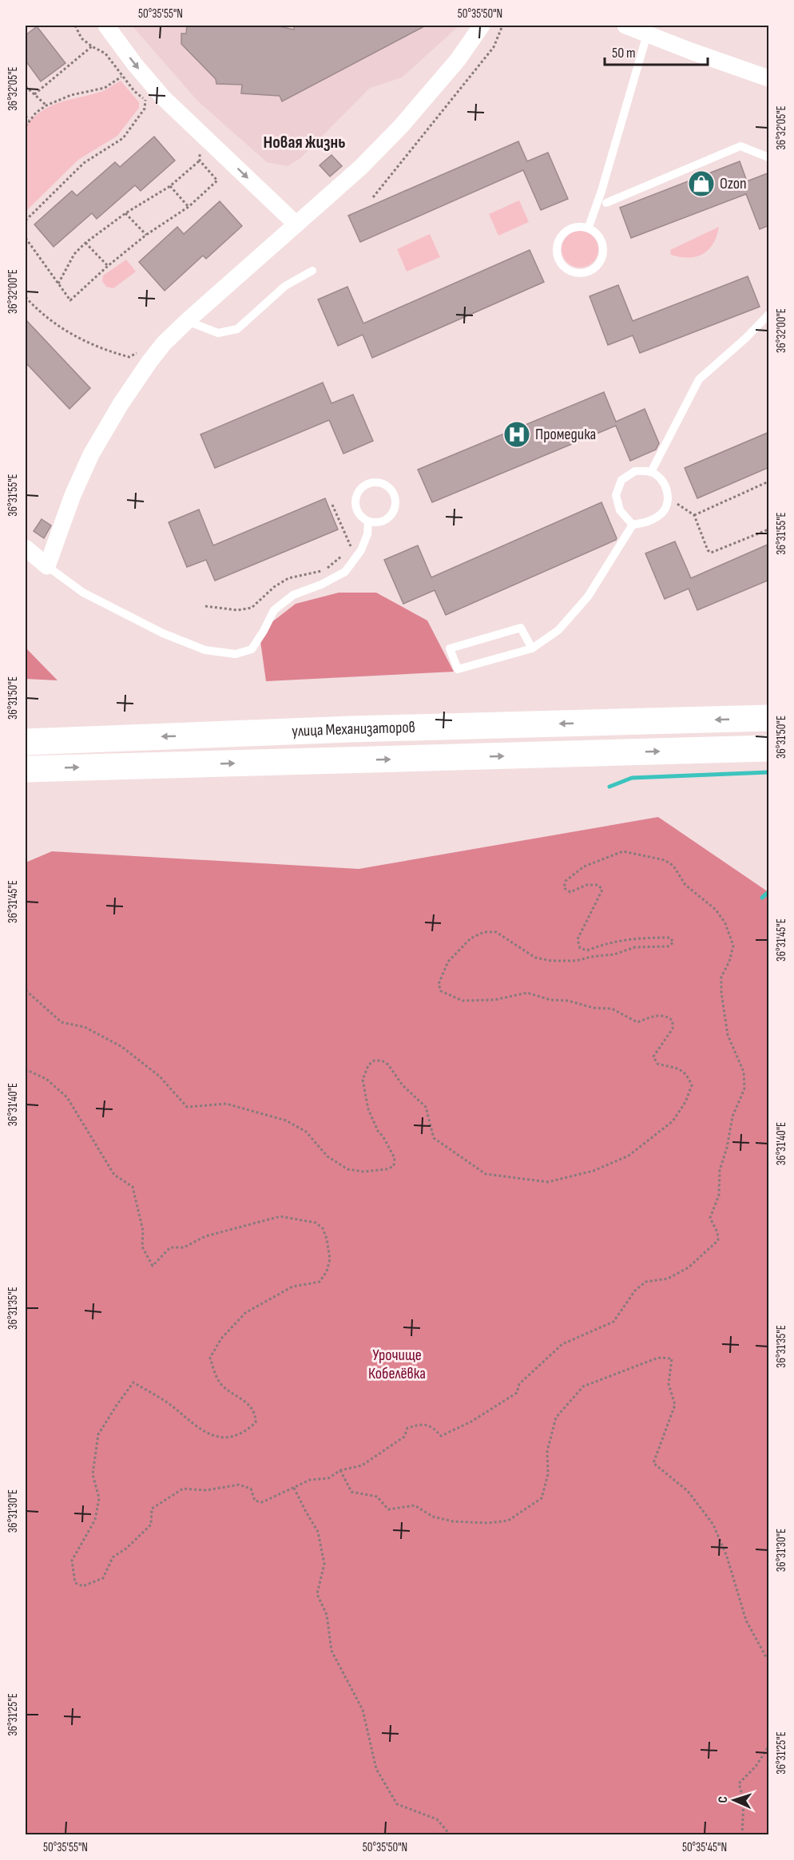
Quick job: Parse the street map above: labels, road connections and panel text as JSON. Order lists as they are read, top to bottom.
{
  "streets": {
    "main road": ["улица Механизаторов"]
  },
  "districts": ["Новая жизнь"],
  "parks": ["Урочище Кобелёвка"],
  "places": {
    "shop": ["Ozon"],
    "hospital": ["Промедика"]
  },
  "scale_bar": "50 m",
  "north": "left",
  "coordinates": [
    "50°35'55\"N",
    "50°35'50\"N",
    "36°32'05\"E",
    "36°32'00\"E",
    "36°31'55\"E",
    "36°31'50\"E",
    "36°31'45\"E",
    "36°31'40\"E",
    "36°31'35\"E",
    "36°31'30\"E",
    "36°31'25\"E",
    "50°35'45\"N"
  ]
}
